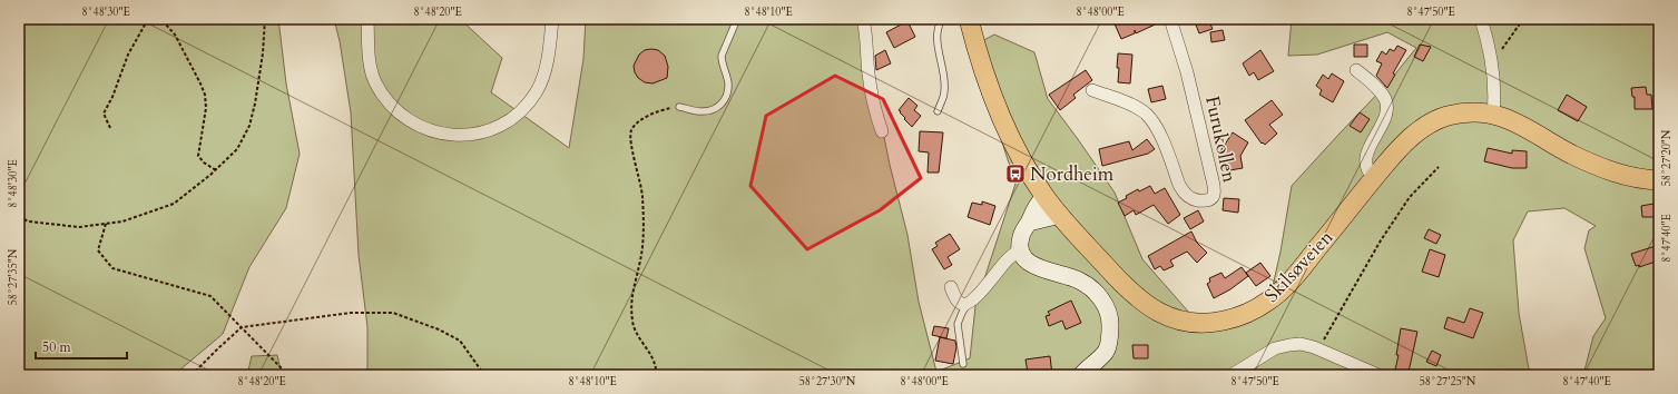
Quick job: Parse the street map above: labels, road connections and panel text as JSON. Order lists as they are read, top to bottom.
{
  "streets": {
    "main road": ["Skilsøveien"],
    "street": ["Furukollen"]
  },
  "places": {
    "bus stop": ["Nordheim"]
  },
  "scale_bar": "50 m",
  "coordinates": [
    "8°48'30\"E",
    "8°48'20\"E",
    "8°48'10\"E",
    "8°48'00\"E",
    "8°47'50\"E",
    "58°27'20\"N",
    "8°47'40\"E",
    "58°27'35\"N",
    "58°27'30\"N",
    "58°27'25\"N"
  ]
}
